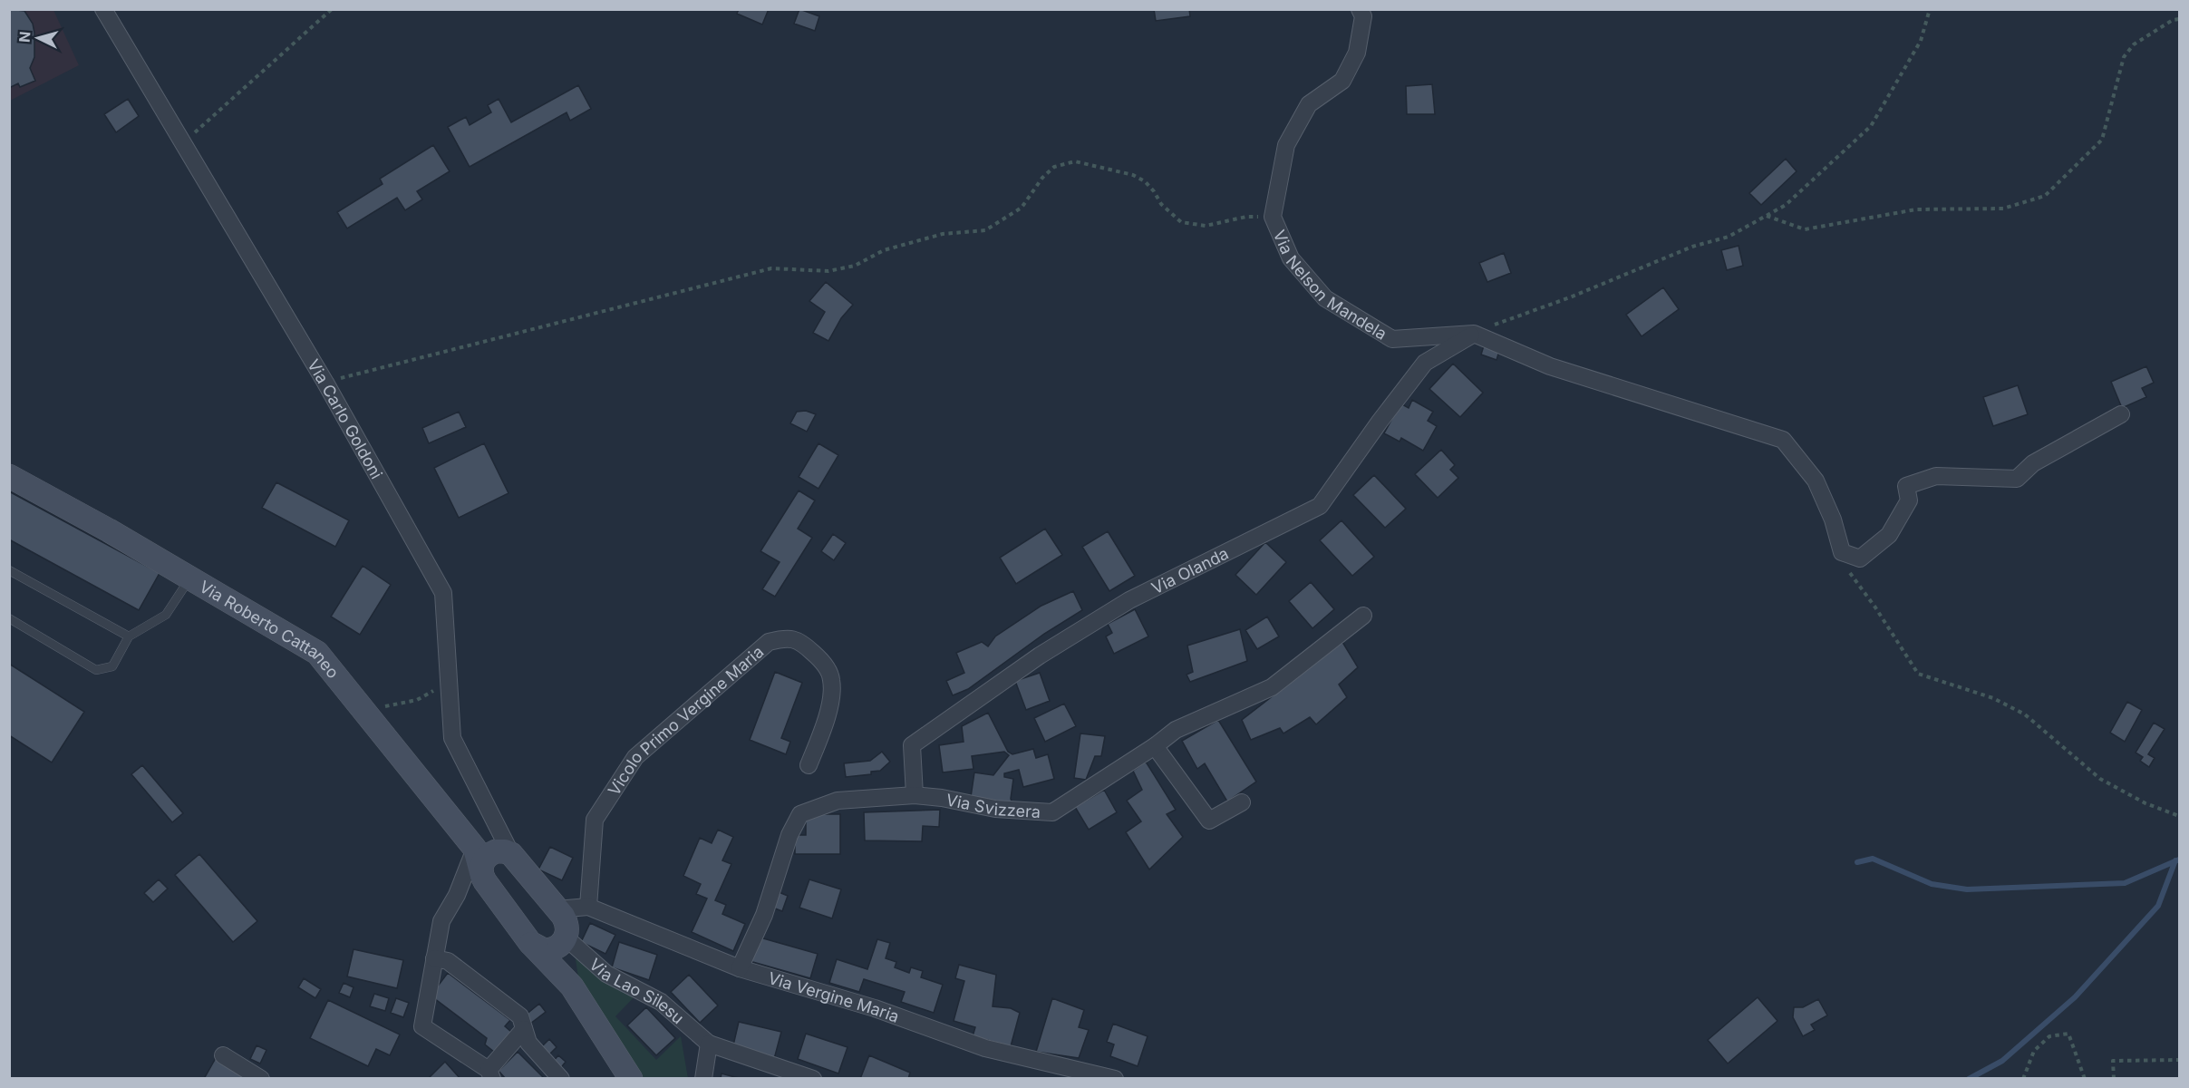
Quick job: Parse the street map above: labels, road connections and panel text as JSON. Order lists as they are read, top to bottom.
{
  "streets": {
    "main road": ["Via Roberto Cattaneo"],
    "street": [
      "Via Nelson Mandela",
      "Via Carlo Goldoni",
      "Via Olanda",
      "Vicolo Primo Vergine Maria",
      "Via Svizzera",
      "Via Lao Silesu",
      "Via Vergine Maria"
    ]
  },
  "crossings": [
    ["Via Nelson Mandela", "Via Olanda"],
    ["Via Carlo Goldoni", "Via Roberto Cattaneo"],
    ["Via Olanda", "Via Svizzera"],
    ["Via Roberto Cattaneo", "Via Lao Silesu"],
    ["Via Roberto Cattaneo", "Via Vergine Maria"],
    ["Vicolo Primo Vergine Maria", "Via Vergine Maria"],
    ["Via Svizzera", "Via Vergine Maria"]
  ],
  "north": "left"
}
